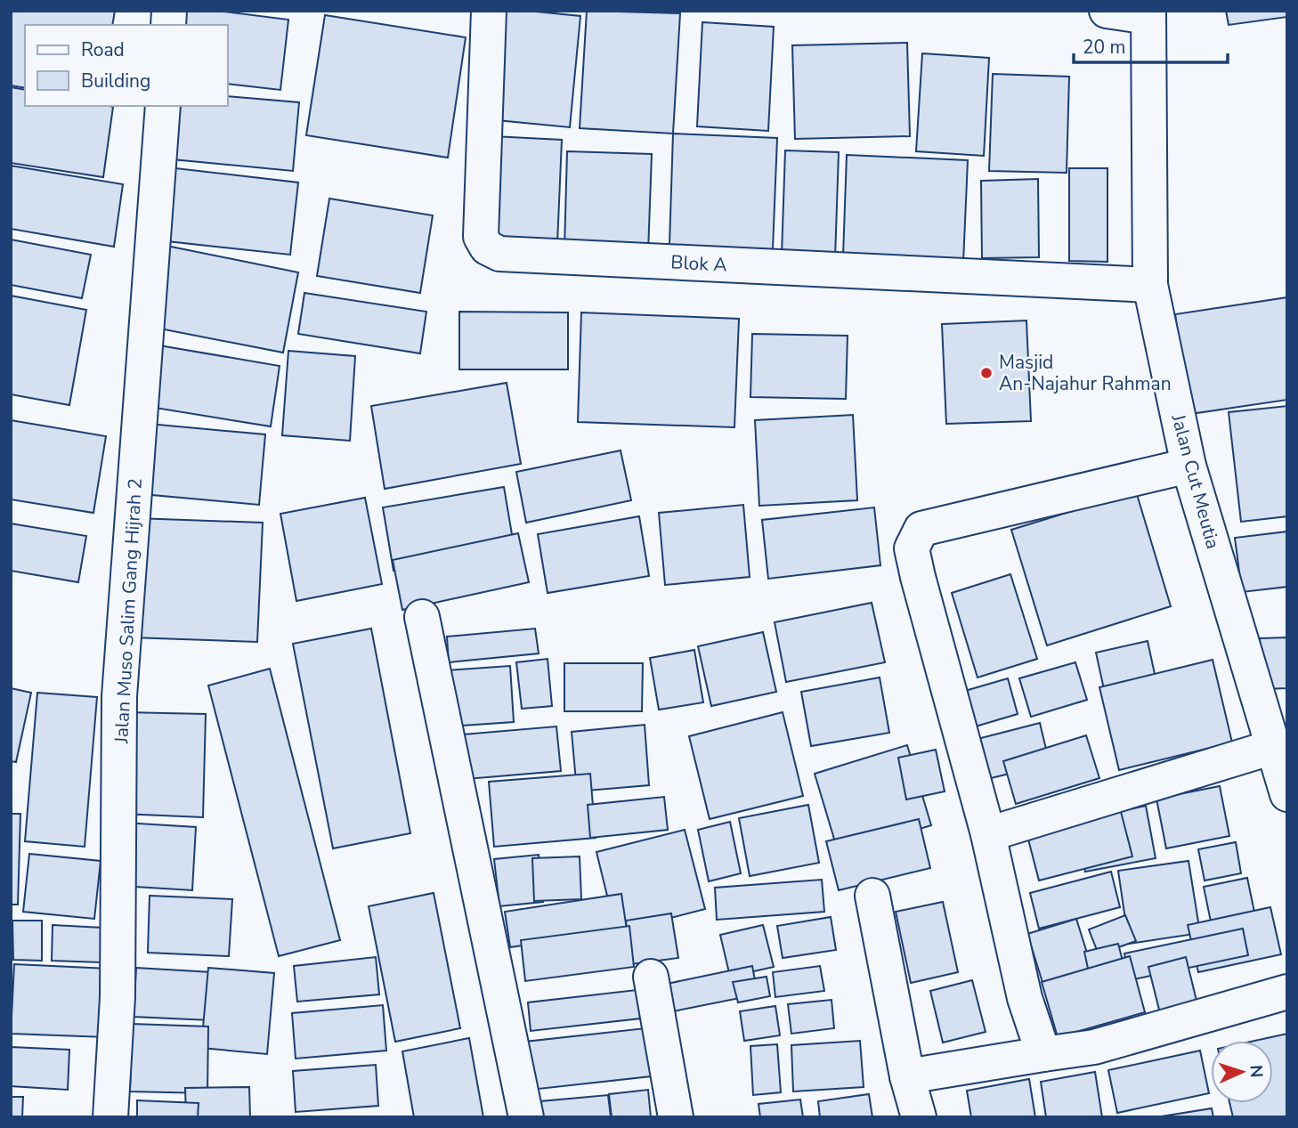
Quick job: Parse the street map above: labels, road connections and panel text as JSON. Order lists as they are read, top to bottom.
{
  "streets": {
    "street": ["Blok A", "Jalan Cut Meutia", "Jalan Muso Salim Gang Hijrah 2"]
  },
  "crossings": [
    ["Blok A", "Jalan Cut Meutia"]
  ],
  "places": ["Masjid An-Najahur Rahman"],
  "legend": ["Road", "Building"],
  "scale_bar": "20 m",
  "north": "right"
}
